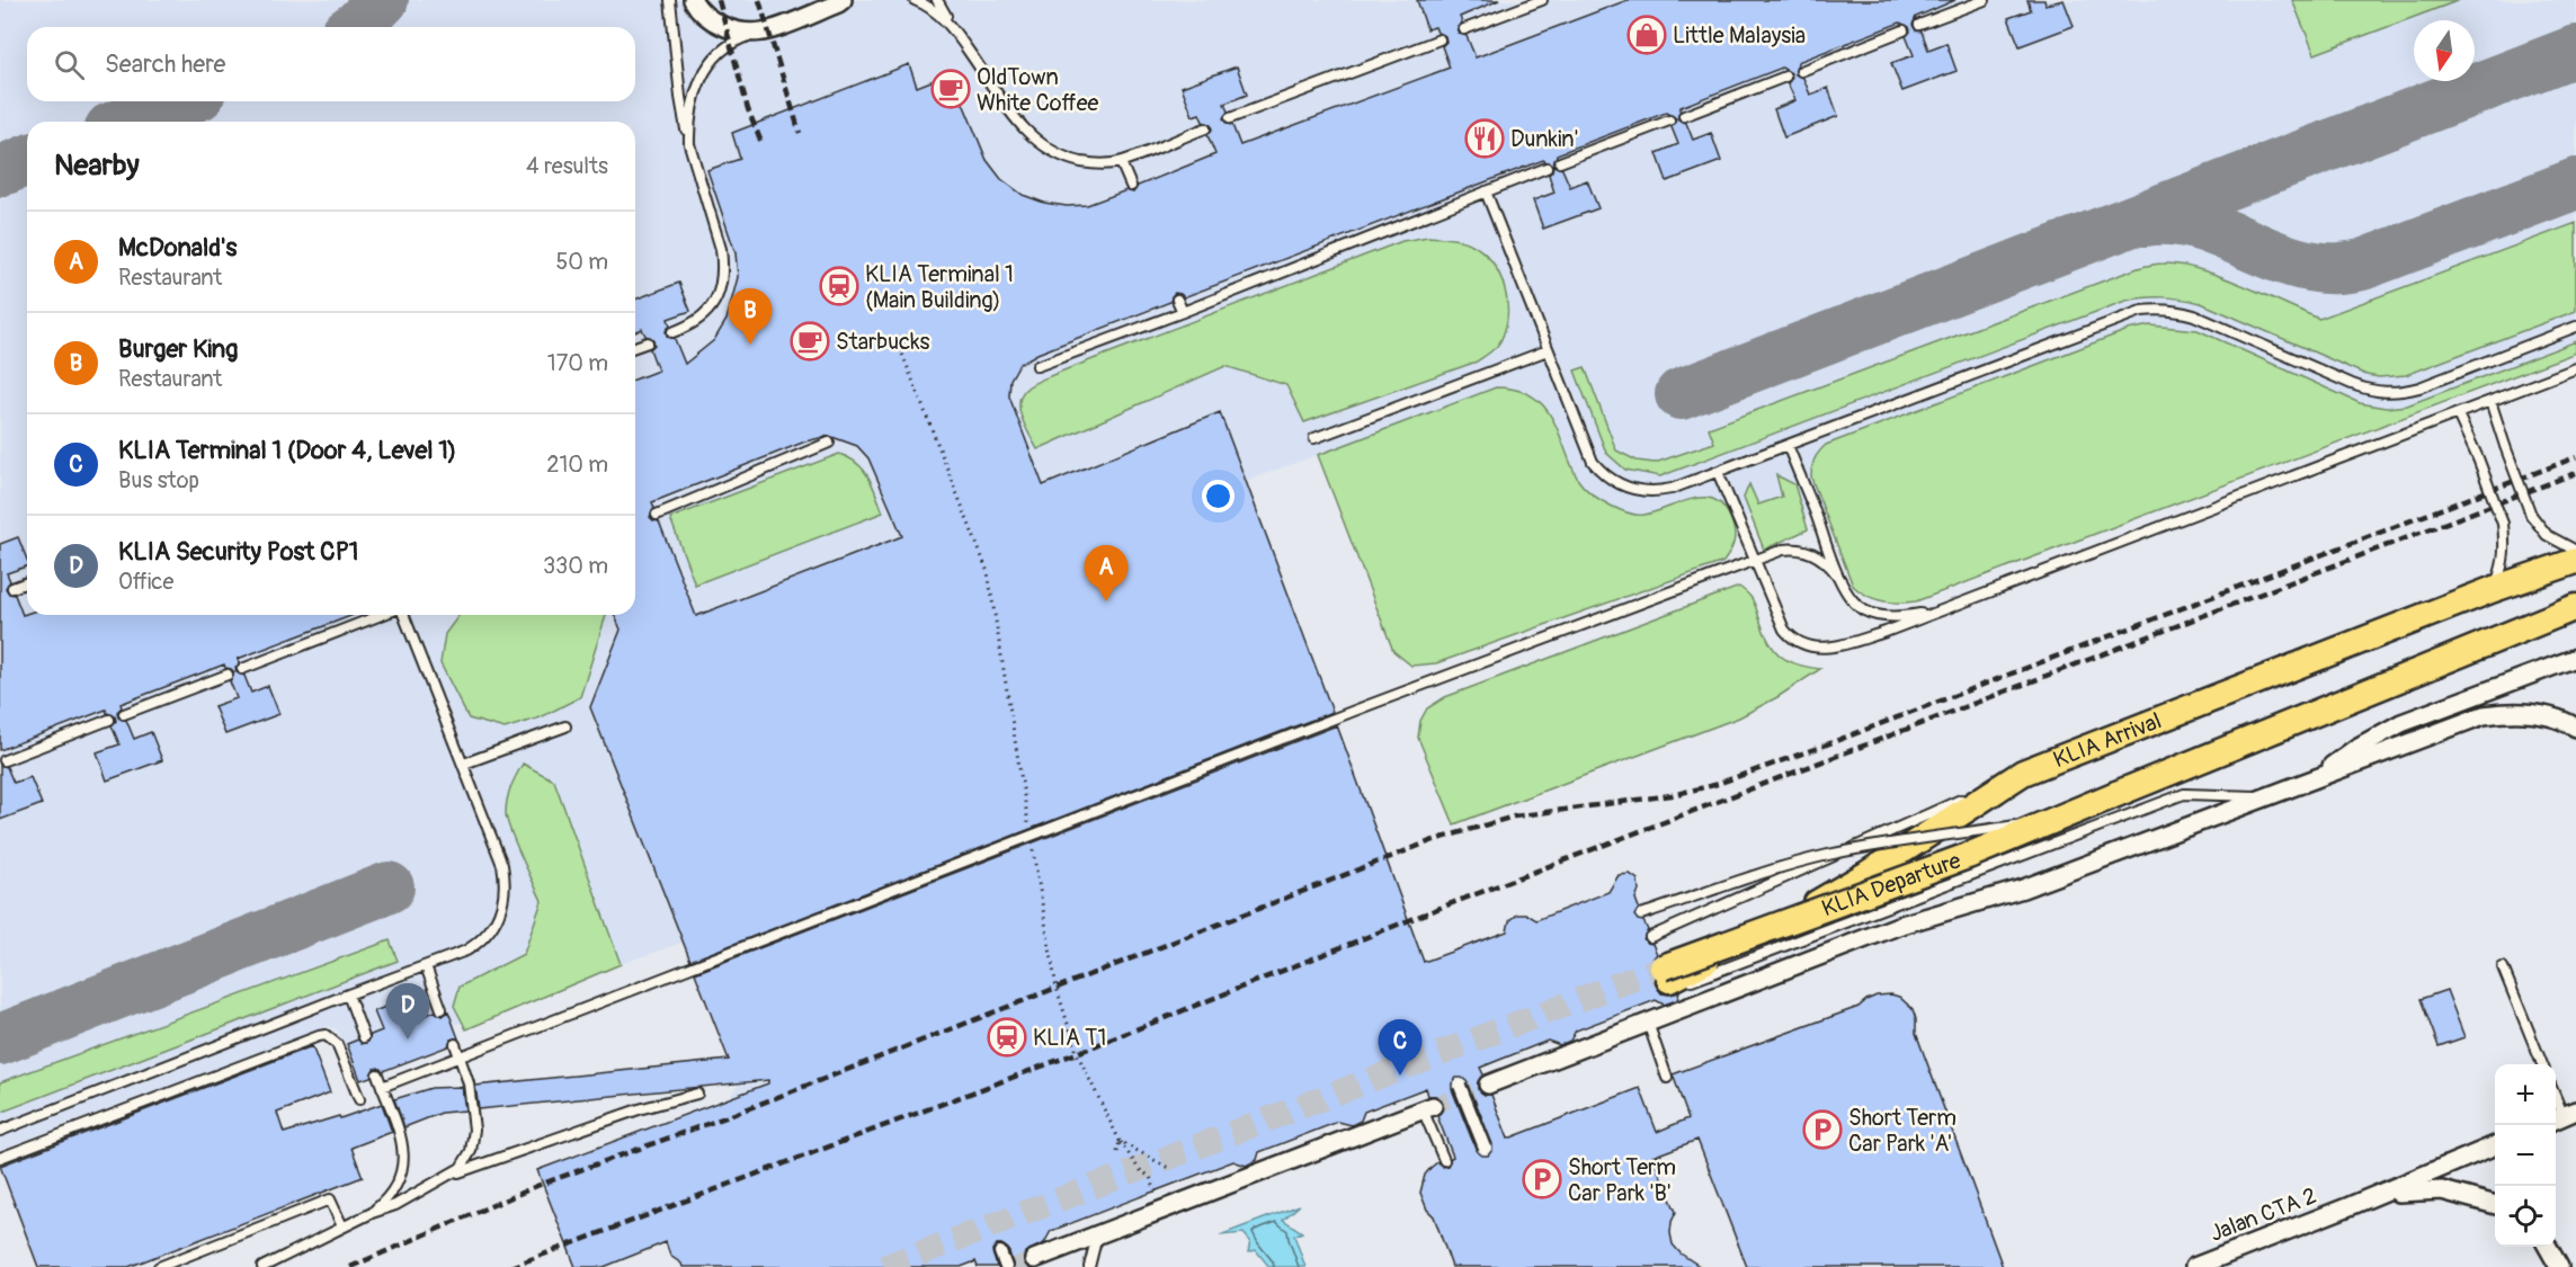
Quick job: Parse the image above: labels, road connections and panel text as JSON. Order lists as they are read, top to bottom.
{
  "streets": {
    "main road": ["KLIA Arrival", "KLIA Departure"],
    "street": ["Jalan CTA 2"]
  },
  "crossings": [
    ["KLIA Arrival", "KLIA Departure"]
  ],
  "places": {
    "shop": ["Little Malaysia"],
    "cafe": ["OldTown White Coffee", "Starbucks"],
    "restaurant": ["Dunkin'"],
    "station": ["KLIA Terminal 1 (Main Building)", "KLIA T1"],
    "parking": ["Short Term Car Park 'A'", "Short Term Car Park 'B'"]
  },
  "north": "bottom",
  "page": {
    "search": "Search here",
    "heading": ["Nearby", "4 results"],
    "list": [
      {
        "mark": "A",
        "name": "McDonald's",
        "note": "Restaurant",
        "value": "50 m"
      },
      {
        "mark": "B",
        "name": "Burger King",
        "note": "Restaurant",
        "value": "170 m"
      },
      {
        "mark": "C",
        "name": "KLIA Terminal 1 (Door 4, Level 1)",
        "note": "Bus stop",
        "value": "210 m"
      },
      {
        "mark": "D",
        "name": "KLIA Security Post CP1",
        "note": "Office",
        "value": "330 m"
      }
    ],
    "pins": [
      "B",
      "A",
      "D",
      "C"
    ],
    "map_buttons": ["+", "−"]
  }
}
